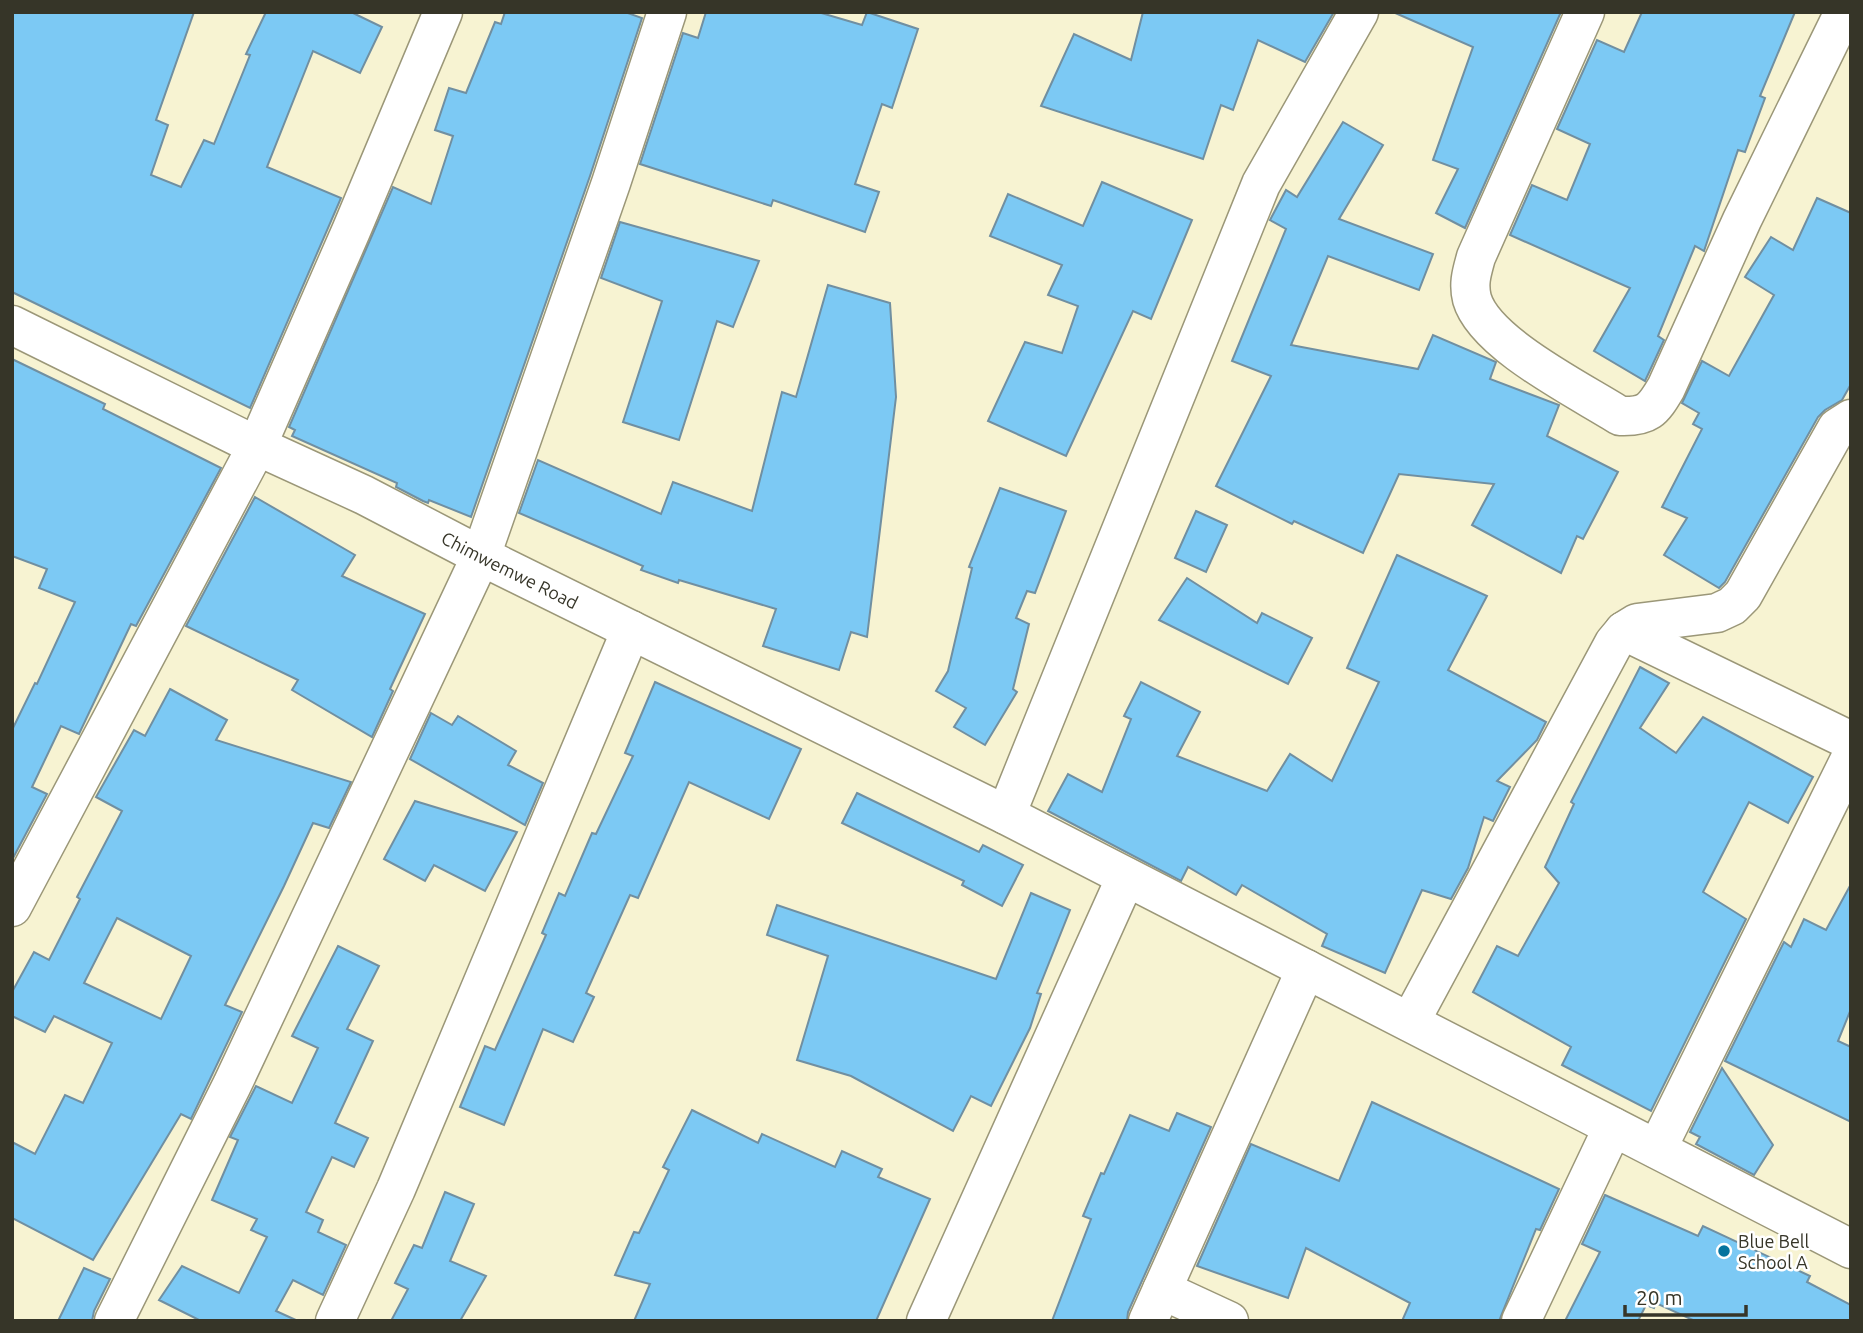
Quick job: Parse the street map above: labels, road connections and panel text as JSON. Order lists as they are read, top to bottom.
{
  "streets": {
    "street": ["Chimwemwe Road"]
  },
  "places": ["Blue Bell School A"],
  "scale_bar": "20 m"
}
